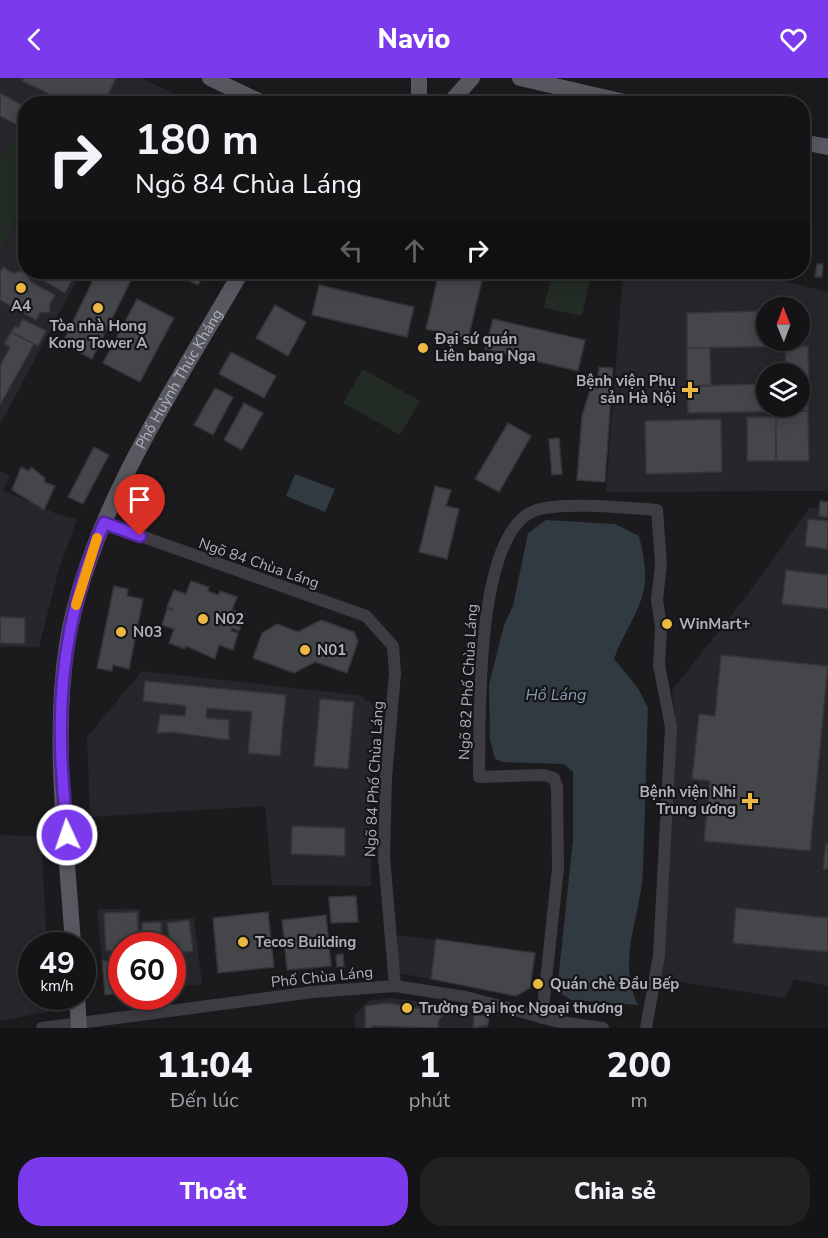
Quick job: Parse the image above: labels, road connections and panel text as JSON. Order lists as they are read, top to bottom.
{
  "streets": {
    "main road": ["Phố Huỳnh Thúc Kháng"],
    "street": [
      "Ngõ 84 Chùa Láng",
      "Ngõ 82 Phố Chùa Láng",
      "Ngõ 84 Phố Chùa Láng",
      "Phố Chùa Láng"
    ]
  },
  "crossings": [
    ["Phố Huỳnh Thúc Kháng", "Ngõ 84 Chùa Láng"],
    ["Ngõ 84 Chùa Láng", "Ngõ 84 Phố Chùa Láng"],
    ["Ngõ 82 Phố Chùa Láng", "Phố Chùa Láng"],
    ["Ngõ 84 Phố Chùa Láng", "Phố Chùa Láng"]
  ],
  "water": ["Hồ Láng"],
  "places": {
    "other": [
      "A4",
      "Tòa nhà Hong Kong Tower A",
      "Đại sứ quán Liên bang Nga",
      "N02",
      "WinMart+",
      "N03",
      "N01",
      "Tecos Building",
      "Quán chè Đầu Bếp",
      "Trường Đại học Ngoại thương"
    ],
    "health": ["Bệnh viện Phụ sản Hà Nội", "Bệnh viện Nhi Trung ương"]
  },
  "north": "top",
  "page": {
    "header": "Navio",
    "turn": ["180 m", "Ngõ 84 Chùa Láng"],
    "speed": "49 km/h",
    "limit": "60",
    "eta": [
      "11:04",
      "Đến lúc",
      "1",
      "phút",
      "200",
      "m"
    ],
    "buttons": ["Thoát", "Chia sẻ"]
  }
}
